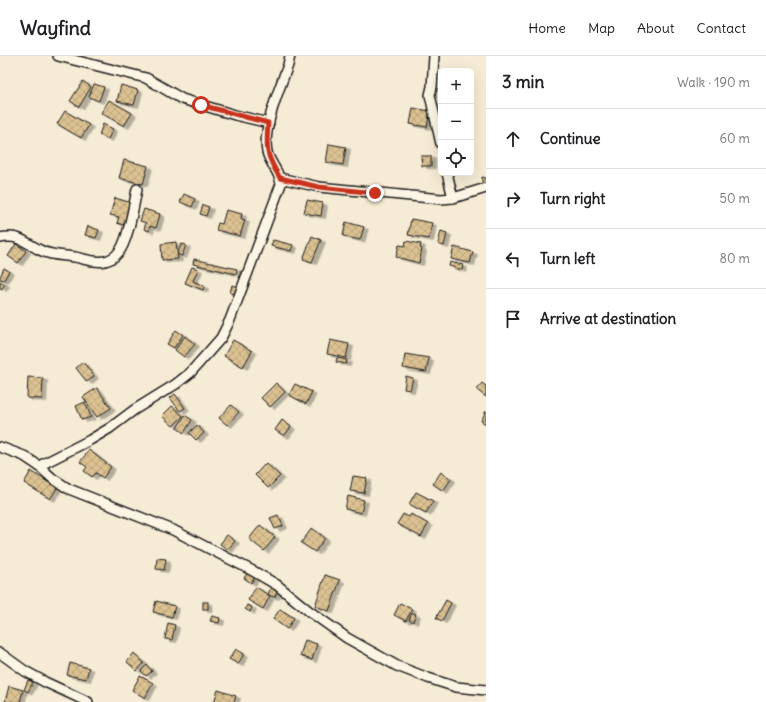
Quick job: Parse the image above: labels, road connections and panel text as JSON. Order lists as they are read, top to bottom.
{
  "page": {
    "header": "Wayfind",
    "nav": [
      "Home",
      "Map",
      "About",
      "Contact"
    ],
    "heading": ["3 min", "Walk · 190 m"],
    "map_buttons": ["+", "−"],
    "list": [
      ["Continue", "60 m"],
      ["Turn right", "50 m"],
      ["Turn left", "80 m"],
      "Arrive at destination"
    ]
  }
}
